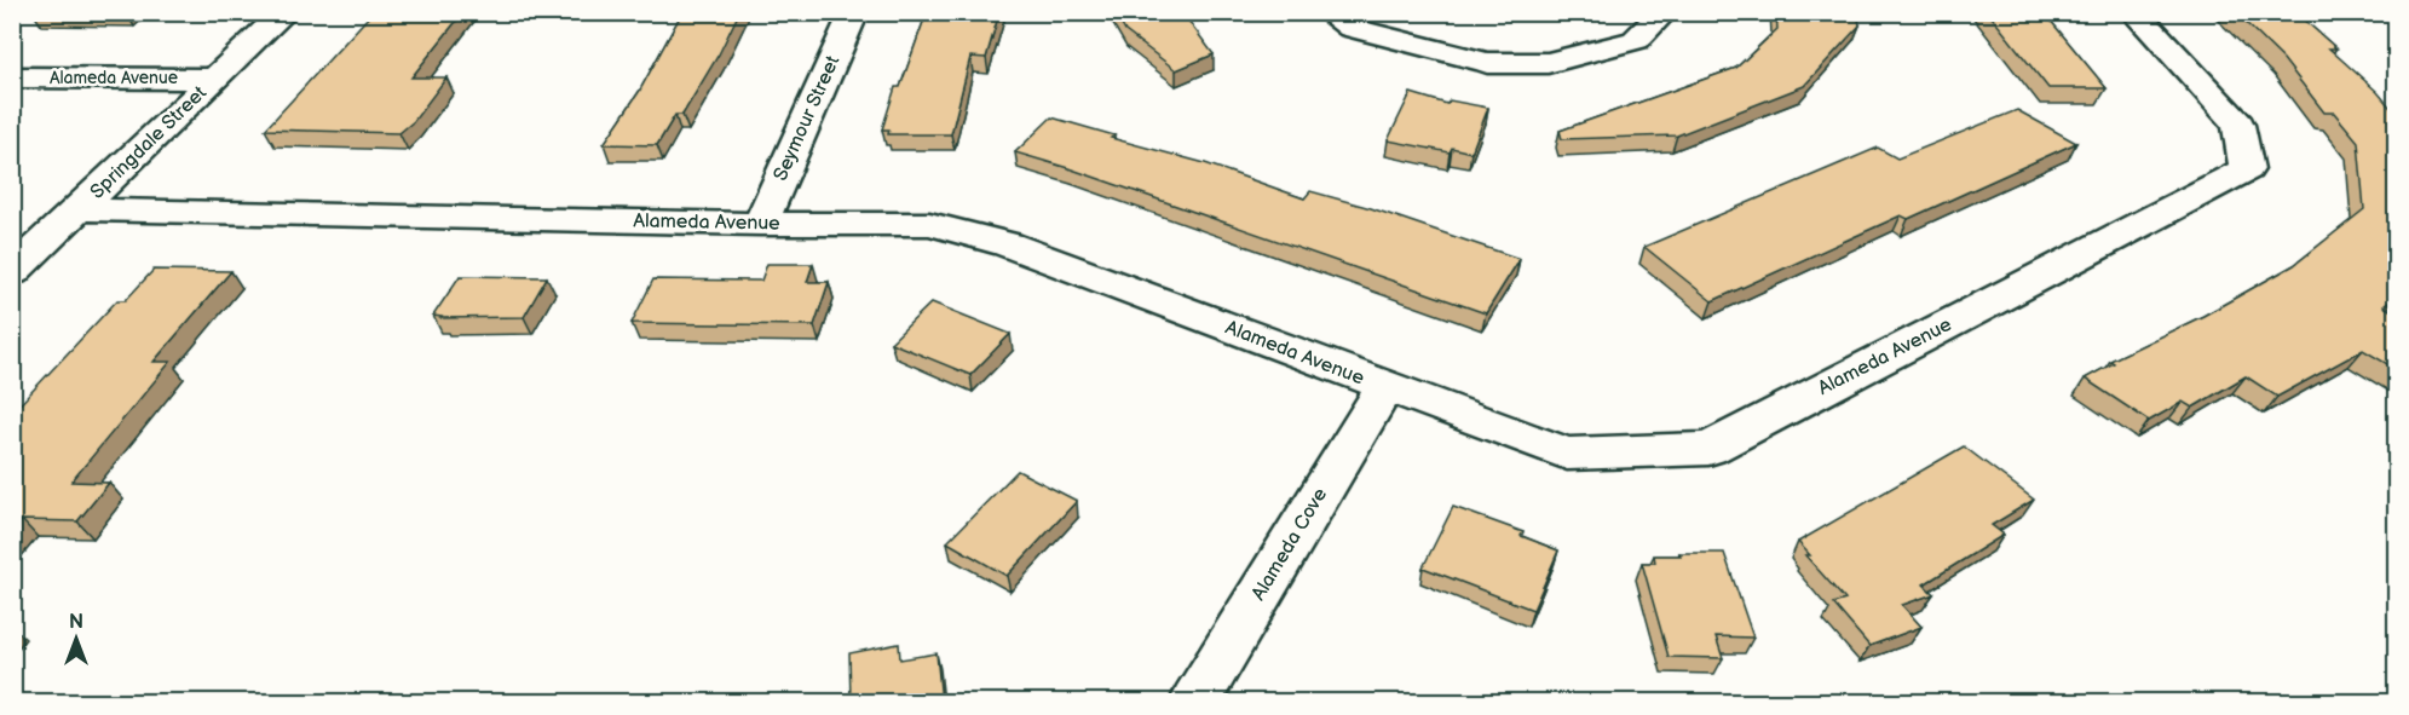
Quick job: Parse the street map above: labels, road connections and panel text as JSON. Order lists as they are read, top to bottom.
{
  "streets": {
    "street": [
      "Alameda Avenue",
      "Seymour Street",
      "Springdale Street",
      "Alameda Cove"
    ]
  },
  "crossings": [
    ["Alameda Avenue", "Seymour Street"],
    ["Alameda Avenue", "Springdale Street"],
    ["Alameda Avenue", "Alameda Cove"]
  ],
  "north": "top"
}
